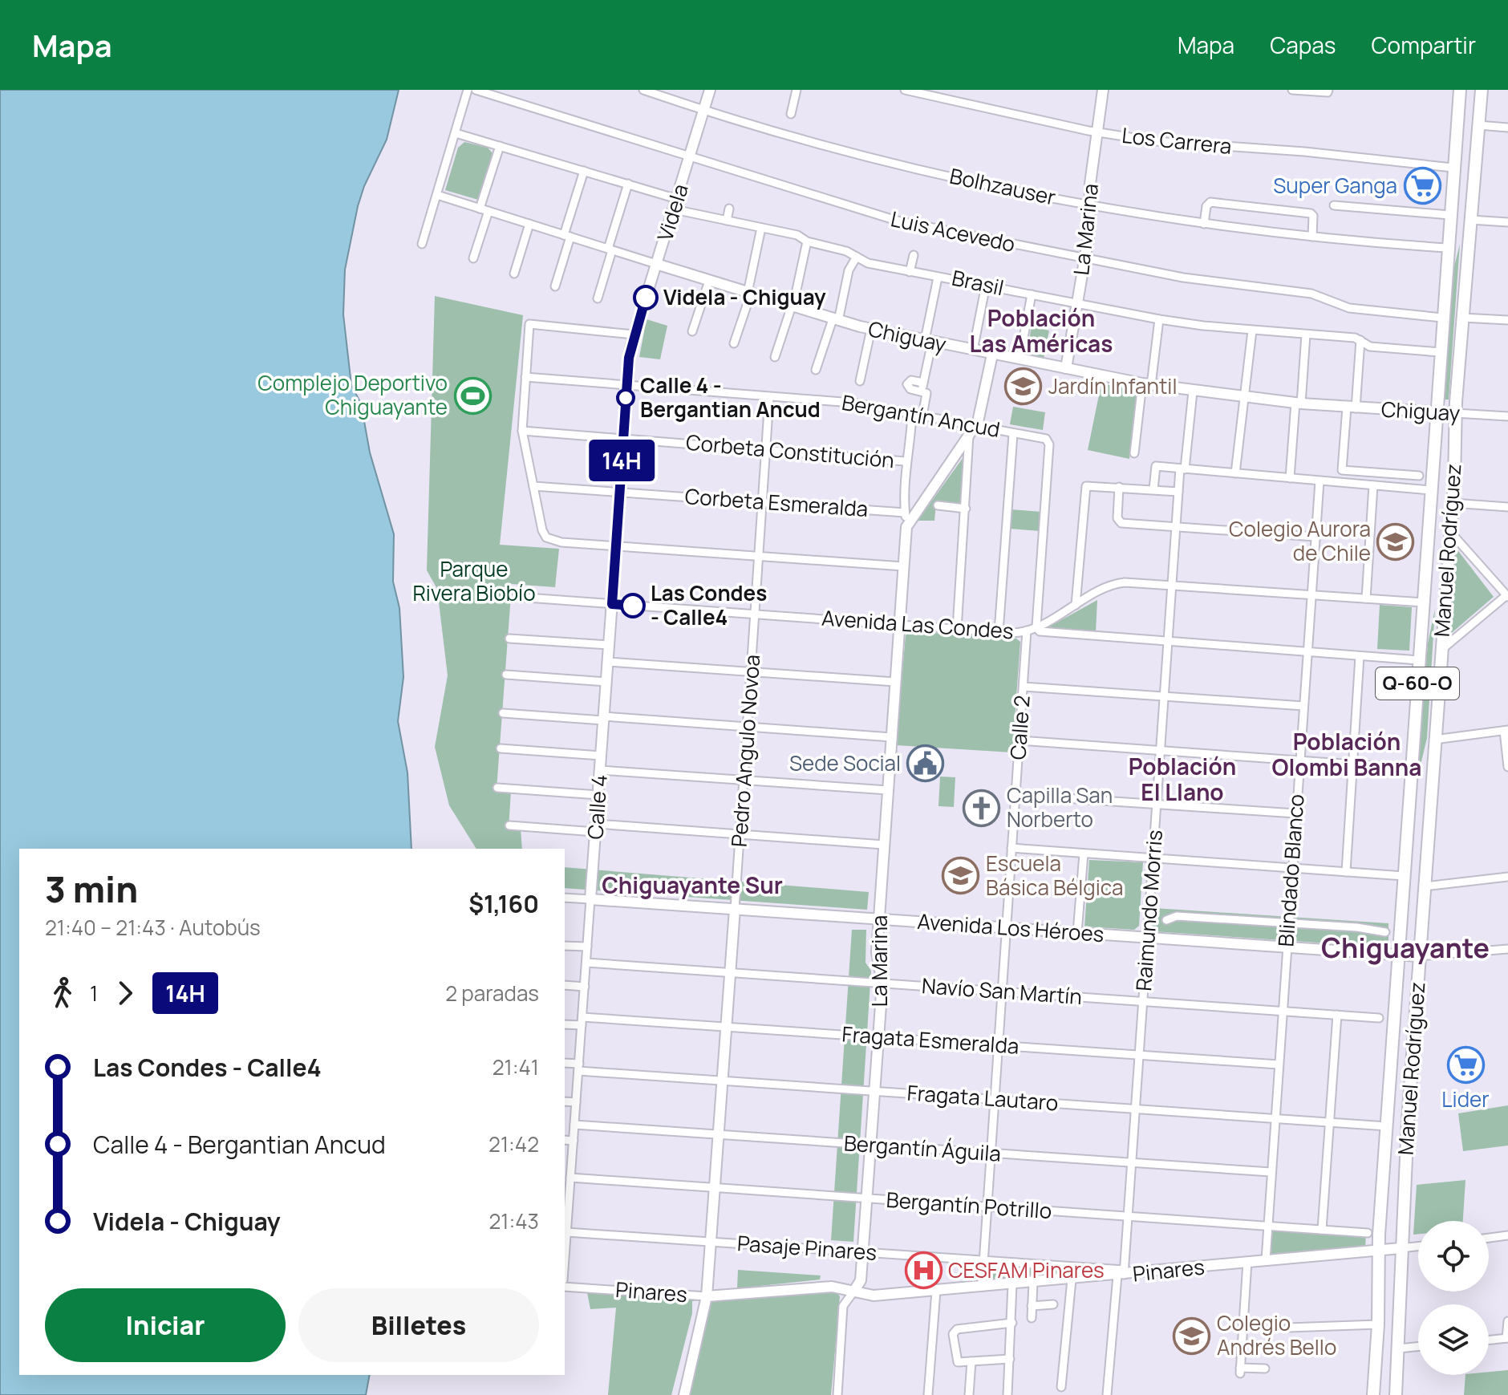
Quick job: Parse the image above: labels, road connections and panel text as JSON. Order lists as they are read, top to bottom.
{
  "streets": {
    "main road": ["Manuel Rodríguez", "Q-60-O"],
    "street": [
      "Los Carrera",
      "Bolhzauser",
      "Videla",
      "La Marina",
      "Luis Acevedo",
      "Brasil",
      "Chiguay",
      "Bergantín Ancud",
      "Corbeta Constitución",
      "Corbeta Esmeralda",
      "Avenida Las Condes",
      "Calle 2",
      "Pedro Angulo Novoa",
      "Calle 4",
      "Blindado Blanco",
      "Raimundo Morris",
      "Avenida Los Héroes",
      "Navío San Martín",
      "Fragata Esmeralda",
      "Fragata Lautaro",
      "Bergantín Águila",
      "Bergantín Potrillo",
      "Pasaje Pinares",
      "Pinares"
    ]
  },
  "crossings": [
    ["Los Carrera", "La Marina"],
    ["Los Carrera", "Manuel Rodríguez"],
    ["Bolhzauser", "Videla"],
    ["Bolhzauser", "La Marina"],
    ["Bolhzauser", "Manuel Rodríguez"],
    ["Videla", "Luis Acevedo"],
    ["Videla", "Brasil"],
    ["Videla", "Chiguay"],
    ["Videla", "Calle 4"],
    ["La Marina", "Luis Acevedo"],
    ["La Marina", "Brasil"],
    ["La Marina", "Chiguay"],
    ["La Marina", "Bergantín Ancud"],
    ["La Marina", "Corbeta Constitución"],
    ["La Marina", "Corbeta Esmeralda"],
    ["La Marina", "Avenida Las Condes"],
    ["La Marina", "Avenida Los Héroes"],
    ["La Marina", "Navío San Martín"],
    ["La Marina", "Fragata Esmeralda"],
    ["La Marina", "Fragata Lautaro"],
    ["La Marina", "Bergantín Águila"],
    ["La Marina", "Bergantín Potrillo"],
    ["La Marina", "Pasaje Pinares"],
    ["La Marina", "Pinares"],
    ["Luis Acevedo", "Manuel Rodríguez"],
    ["Brasil", "Manuel Rodríguez"],
    ["Chiguay", "Manuel Rodríguez"],
    ["Chiguay", "Raimundo Morris"],
    ["Bergantín Ancud", "Avenida Las Condes"],
    ["Bergantín Ancud", "Pedro Angulo Novoa"],
    ["Bergantín Ancud", "Calle 4"],
    ["Corbeta Constitución", "Pedro Angulo Novoa"],
    ["Corbeta Constitución", "Calle 4"],
    ["Corbeta Esmeralda", "Pedro Angulo Novoa"],
    ["Corbeta Esmeralda", "Calle 4"],
    ["Manuel Rodríguez", "Avenida Las Condes"],
    ["Manuel Rodríguez", "Avenida Los Héroes"],
    ["Manuel Rodríguez", "Fragata Lautaro"],
    ["Manuel Rodríguez", "Pinares"],
    ["Avenida Las Condes", "Calle 2"],
    ["Avenida Las Condes", "Pedro Angulo Novoa"],
    ["Avenida Las Condes", "Calle 4"],
    ["Avenida Las Condes", "Blindado Blanco"],
    ["Avenida Las Condes", "Raimundo Morris"],
    ["Calle 2", "Avenida Los Héroes"],
    ["Calle 2", "Navío San Martín"],
    ["Calle 2", "Fragata Esmeralda"],
    ["Calle 2", "Fragata Lautaro"],
    ["Calle 2", "Bergantín Águila"],
    ["Calle 2", "Bergantín Potrillo"],
    ["Calle 2", "Pasaje Pinares"],
    ["Calle 2", "Pinares"],
    ["Pedro Angulo Novoa", "Avenida Los Héroes"],
    ["Pedro Angulo Novoa", "Navío San Martín"],
    ["Pedro Angulo Novoa", "Fragata Esmeralda"],
    ["Pedro Angulo Novoa", "Fragata Lautaro"],
    ["Pedro Angulo Novoa", "Bergantín Águila"],
    ["Pedro Angulo Novoa", "Bergantín Potrillo"],
    ["Pedro Angulo Novoa", "Pasaje Pinares"],
    ["Pedro Angulo Novoa", "Pinares"],
    ["Calle 4", "Avenida Los Héroes"],
    ["Calle 4", "Navío San Martín"],
    ["Calle 4", "Fragata Esmeralda"],
    ["Calle 4", "Fragata Lautaro"],
    ["Calle 4", "Bergantín Águila"],
    ["Calle 4", "Bergantín Potrillo"],
    ["Calle 4", "Pasaje Pinares"],
    ["Blindado Blanco", "Avenida Los Héroes"],
    ["Blindado Blanco", "Navío San Martín"],
    ["Blindado Blanco", "Fragata Esmeralda"],
    ["Blindado Blanco", "Fragata Lautaro"],
    ["Blindado Blanco", "Bergantín Águila"],
    ["Blindado Blanco", "Bergantín Potrillo"],
    ["Blindado Blanco", "Pinares"],
    ["Raimundo Morris", "Avenida Los Héroes"],
    ["Raimundo Morris", "Navío San Martín"],
    ["Raimundo Morris", "Fragata Esmeralda"],
    ["Raimundo Morris", "Fragata Lautaro"],
    ["Raimundo Morris", "Bergantín Águila"],
    ["Raimundo Morris", "Bergantín Potrillo"],
    ["Raimundo Morris", "Pasaje Pinares"],
    ["Raimundo Morris", "Pinares"],
    ["Pasaje Pinares", "Pinares"]
  ],
  "districts": [
    "Población Las Américas",
    "Población Olombi Banna",
    "Población El Llano",
    "Chiguayante Sur",
    "Chiguayante"
  ],
  "parks": ["Parque Rivera Biobío"],
  "places": {
    "supermarket": ["Super Ganga", "Lider"],
    "other": ["Videla - Chiguay", "Calle 4 - Bergantian Ancud", "Las Condes - Calle4"],
    "school or university": [
      "Jardín Infantil",
      "Colegio Aurora de Chile",
      "Escuela Básica Bélgica",
      "Colegio Andrés Bello"
    ],
    "sports": ["Complejo Deportivo Chiguayante"],
    "public building": ["Sede Social"],
    "church": ["Capilla San Norberto"],
    "hospital": ["CESFAM Pinares"]
  },
  "lines": ["bus line 14H"],
  "page": {
    "header": "Mapa",
    "nav": ["Mapa", "Capas", "Compartir"],
    "on_map": "14H",
    "heading": ["3 min", "21:40 – 21:43 · Autobús", "$1,160"],
    "legs": ["1", "14H", "2 paradas"],
    "list": [
      {
        "name": "Las Condes - Calle4",
        "value": "21:41"
      },
      {
        "name": "Calle 4 - Bergantian Ancud",
        "value": "21:42"
      },
      {
        "name": "Videla - Chiguay",
        "value": "21:43"
      }
    ],
    "buttons": ["Iniciar", "Billetes"]
  }
}
